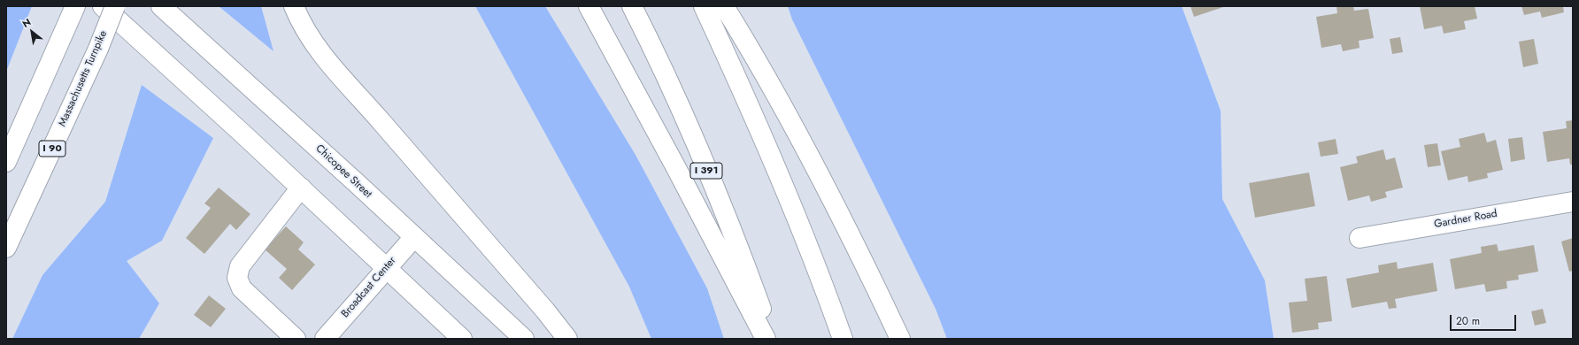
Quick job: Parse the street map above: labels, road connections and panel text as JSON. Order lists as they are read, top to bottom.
{
  "streets": {
    "main road": [
      "Massachusetts Turnpike",
      "I 90",
      "I 391",
      "Chicopee Street",
      "Gardner Road",
      "Broadcast Center"
    ]
  },
  "crossings": [
    ["Chicopee Street", "Broadcast Center"]
  ],
  "scale_bar": "20 m",
  "north": "top left"
}
